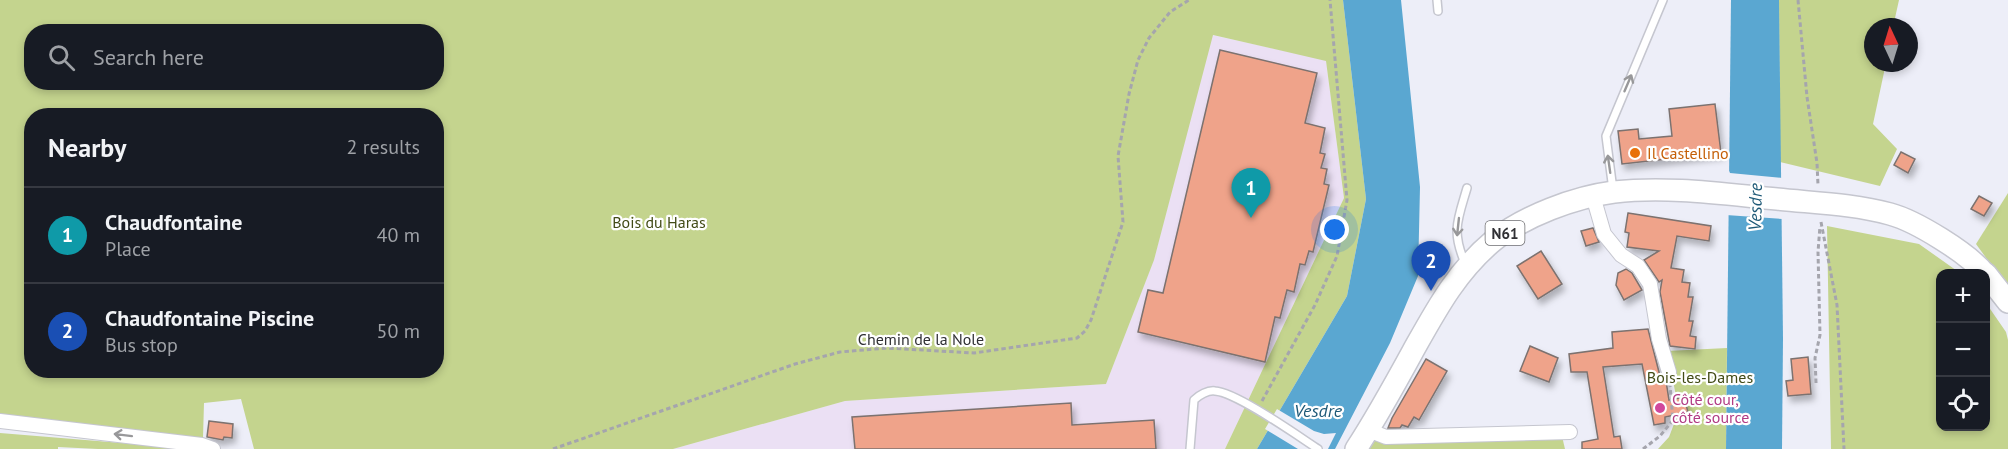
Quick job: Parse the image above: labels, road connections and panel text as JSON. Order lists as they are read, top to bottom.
{
  "streets": {
    "main road": ["N61"],
    "path": ["Chemin de la Nole"]
  },
  "water": ["Vesdre"],
  "parks": ["Bois du Haras", "Bois-les-Dames"],
  "places": ["Il Castellino", "Côté cour, côté source"],
  "north": "top",
  "page": {
    "search": "Search here",
    "heading": ["Nearby", "2 results"],
    "pins": ["1", "2"],
    "list": [
      {
        "mark": "1",
        "name": "Chaudfontaine",
        "note": "Place",
        "value": "40 m"
      },
      {
        "mark": "2",
        "name": "Chaudfontaine Piscine",
        "note": "Bus stop",
        "value": "50 m"
      }
    ],
    "map_buttons": ["+", "−"]
  }
}
